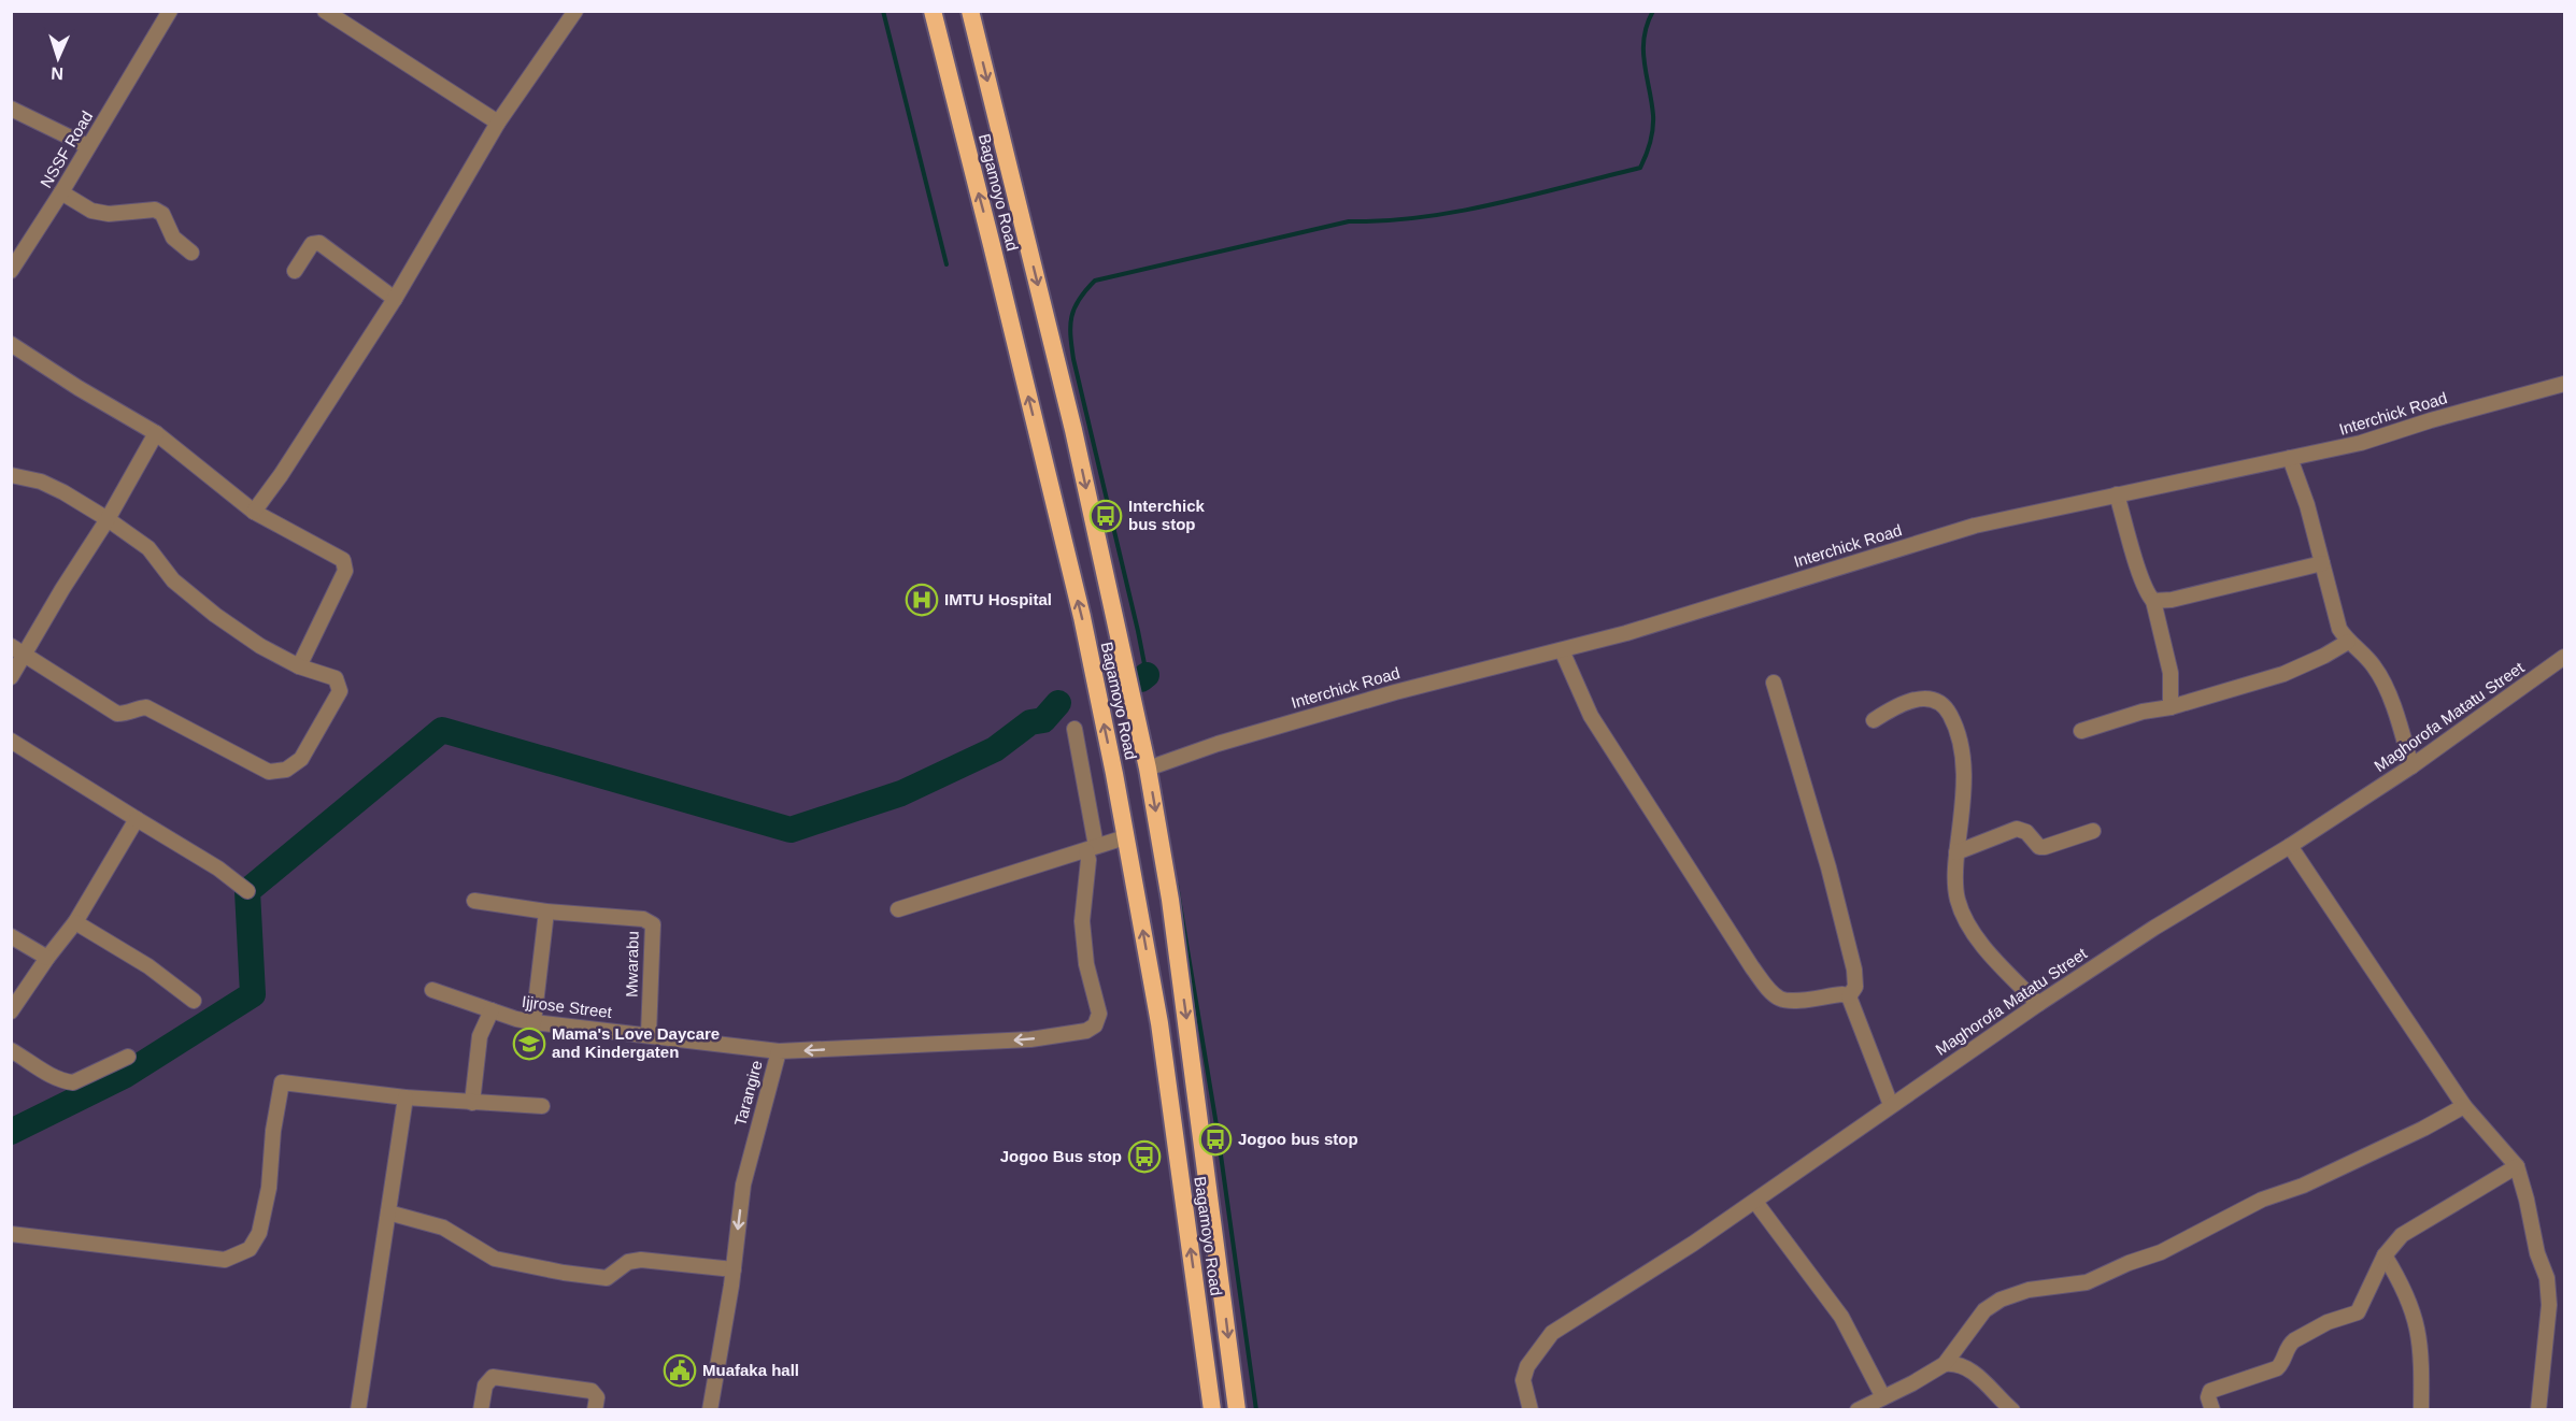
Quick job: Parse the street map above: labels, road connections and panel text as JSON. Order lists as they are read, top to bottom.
{
  "streets": {
    "highway": ["Bagamoyo Road"],
    "street": [
      "NSSF Road",
      "Interchick Road",
      "Maghorofa Matatu Street",
      "Mwarabu",
      "Ijjrose Street",
      "Tarangire"
    ]
  },
  "crossings": [
    ["Bagamoyo Road", "Interchick Road"],
    ["Mwarabu", "Ijjrose Street"],
    ["Ijjrose Street", "Tarangire"]
  ],
  "places": {
    "bus stop": ["Interchick bus stop", "Jogoo bus stop", "Jogoo Bus stop"],
    "hospital": ["IMTU Hospital"],
    "school or university": ["Mama's Love Daycare and Kindergaten"],
    "public building": ["Muafaka hall"]
  },
  "north": "bottom"
}
